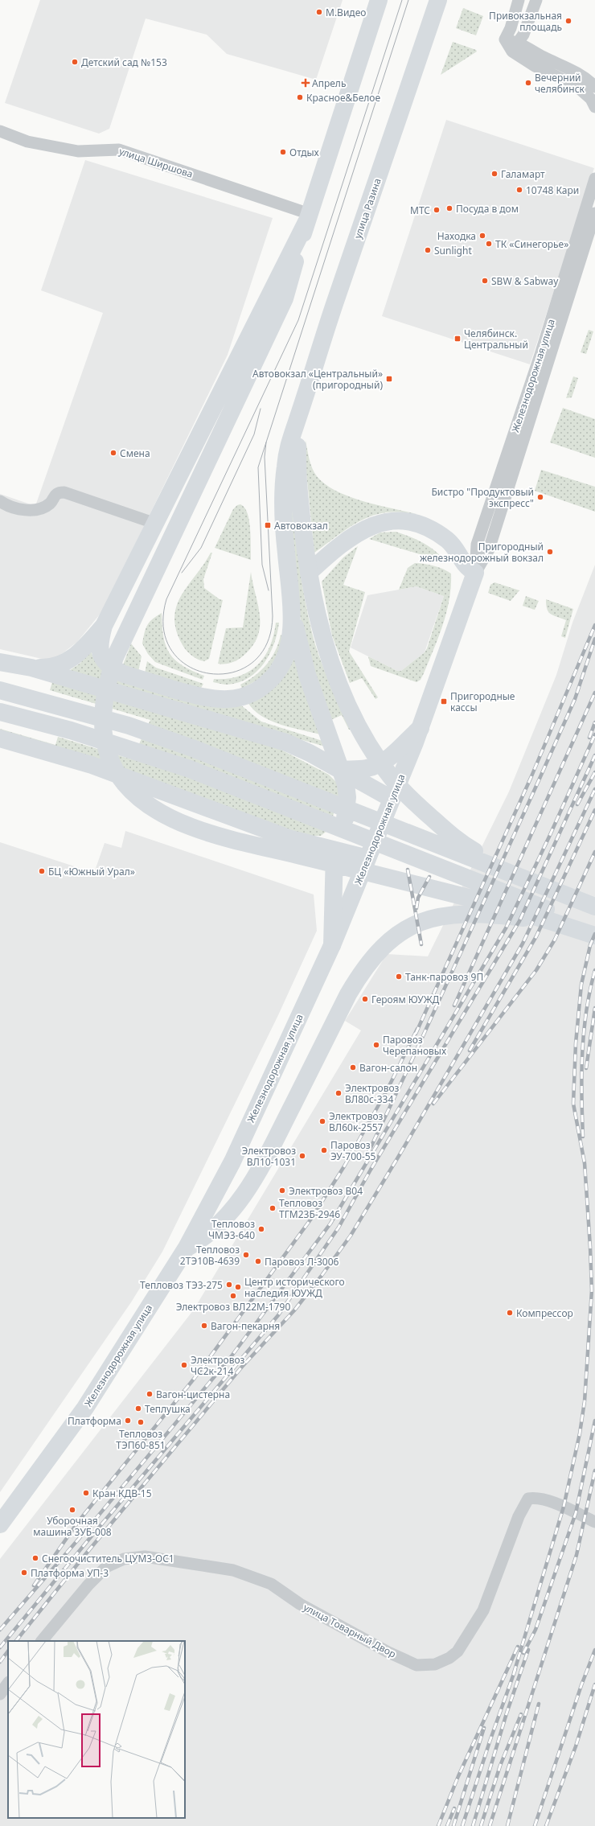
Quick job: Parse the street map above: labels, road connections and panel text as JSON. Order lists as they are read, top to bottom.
{
  "streets": {
    "main road": ["улица Разина", "Железнодорожная улица"],
    "street": ["улица Ширшова", "улица Товарный Двор"]
  },
  "places": {
    "other": [
      "М.Видео",
      "Привокзальная площадь",
      "Детский сад №153",
      "Вечерний челябинск",
      "Красное&Белое",
      "Отдых",
      "Галамарт",
      "10748 Кари",
      "Посуда в дом",
      "МТС",
      "Находка",
      "ТК «Синегорье»",
      "Sunlight",
      "SBW & Sabway",
      "Смена",
      "Бистро \"Продуктовый экспресс\"",
      "Пригородный железнодорожный вокзал",
      "БЦ «Южный Урал»",
      "Танк-паровоз 9П",
      "Героям ЮУЖД",
      "Паровоз Черепановых",
      "Вагон-салон",
      "Электровоз ВЛ80с-334",
      "Электровоз ВЛ60к-2557",
      "Паровоз ЭУ-700-55",
      "Электровоз ВЛ10-1031",
      "Электровоз В04",
      "Тепловоз ТГМ23Б-2946",
      "Тепловоз ЧМЭ3-640",
      "Тепловоз 2ТЭ10В-4639",
      "Паровоз Л-3006",
      "Тепловоз ТЭ3-275",
      "Центр исторического наследия ЮУЖД",
      "Электровоз ВЛ22М-1790",
      "Компрессор",
      "Вагон-пекарня",
      "Электровоз ЧС2к-214",
      "Вагон-цистерна",
      "Теплушка",
      "Платформа",
      "Тепловоз ТЭП60-851",
      "Кран КДВ-15",
      "Уборочная машина 3УБ-008",
      "Снегоочиститель ЦУМ3-ОС1",
      "Платформа УП-3"
    ],
    "health": ["Апрель"],
    "transit": [
      "Челябинск. Центральный",
      "Автовокзал «Центральный» (пригородный)",
      "Автовокзал",
      "Пригородные кассы"
    ]
  }
}
